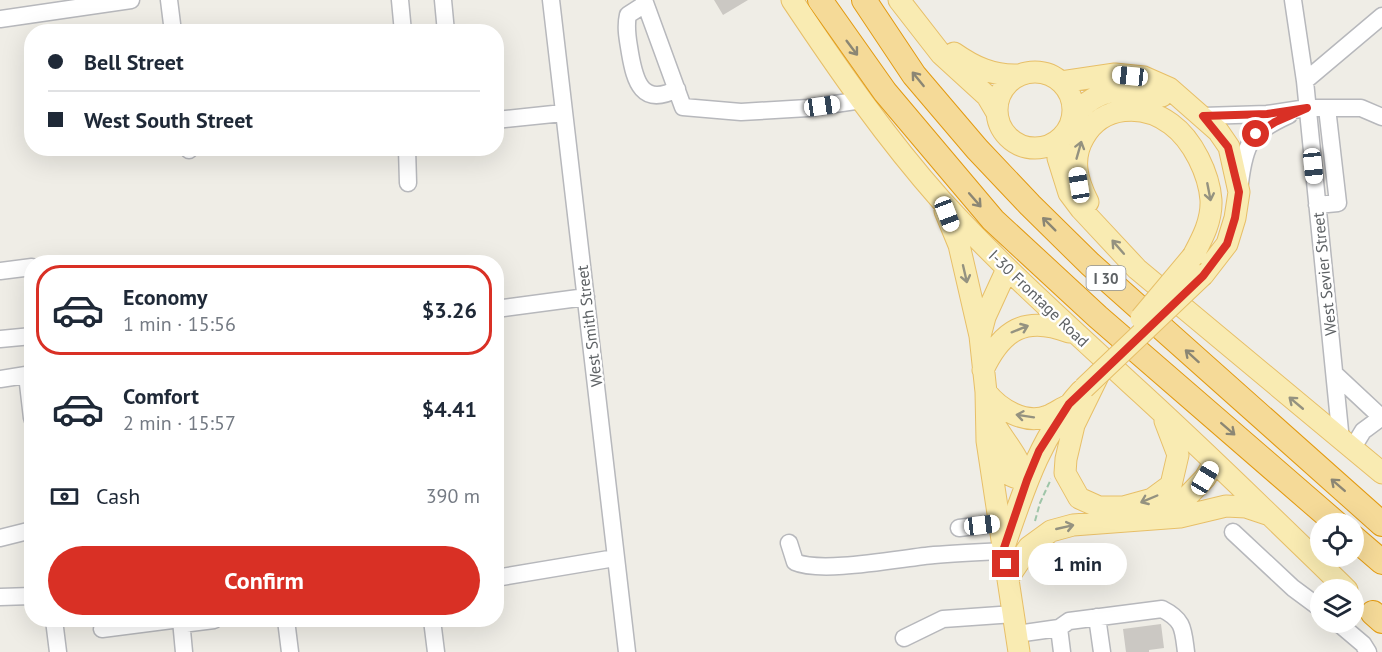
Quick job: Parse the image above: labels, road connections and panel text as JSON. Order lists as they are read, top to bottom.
{
  "streets": {
    "highway": ["I 30"],
    "main road": ["I-30 Frontage Road"],
    "street": ["West Sevier Street", "West Smith Street"]
  },
  "page": {
    "banner": ["Bell Street", "West South Street"],
    "list": [
      {
        "name": "Economy",
        "note": "1 min · 15:56",
        "value": "$3.26"
      },
      {
        "name": "Comfort",
        "note": "2 min · 15:57",
        "value": "$4.41"
      }
    ],
    "pay": ["Cash", "390 m"],
    "buttons": "Confirm",
    "bubble": "1 min"
  }
}
